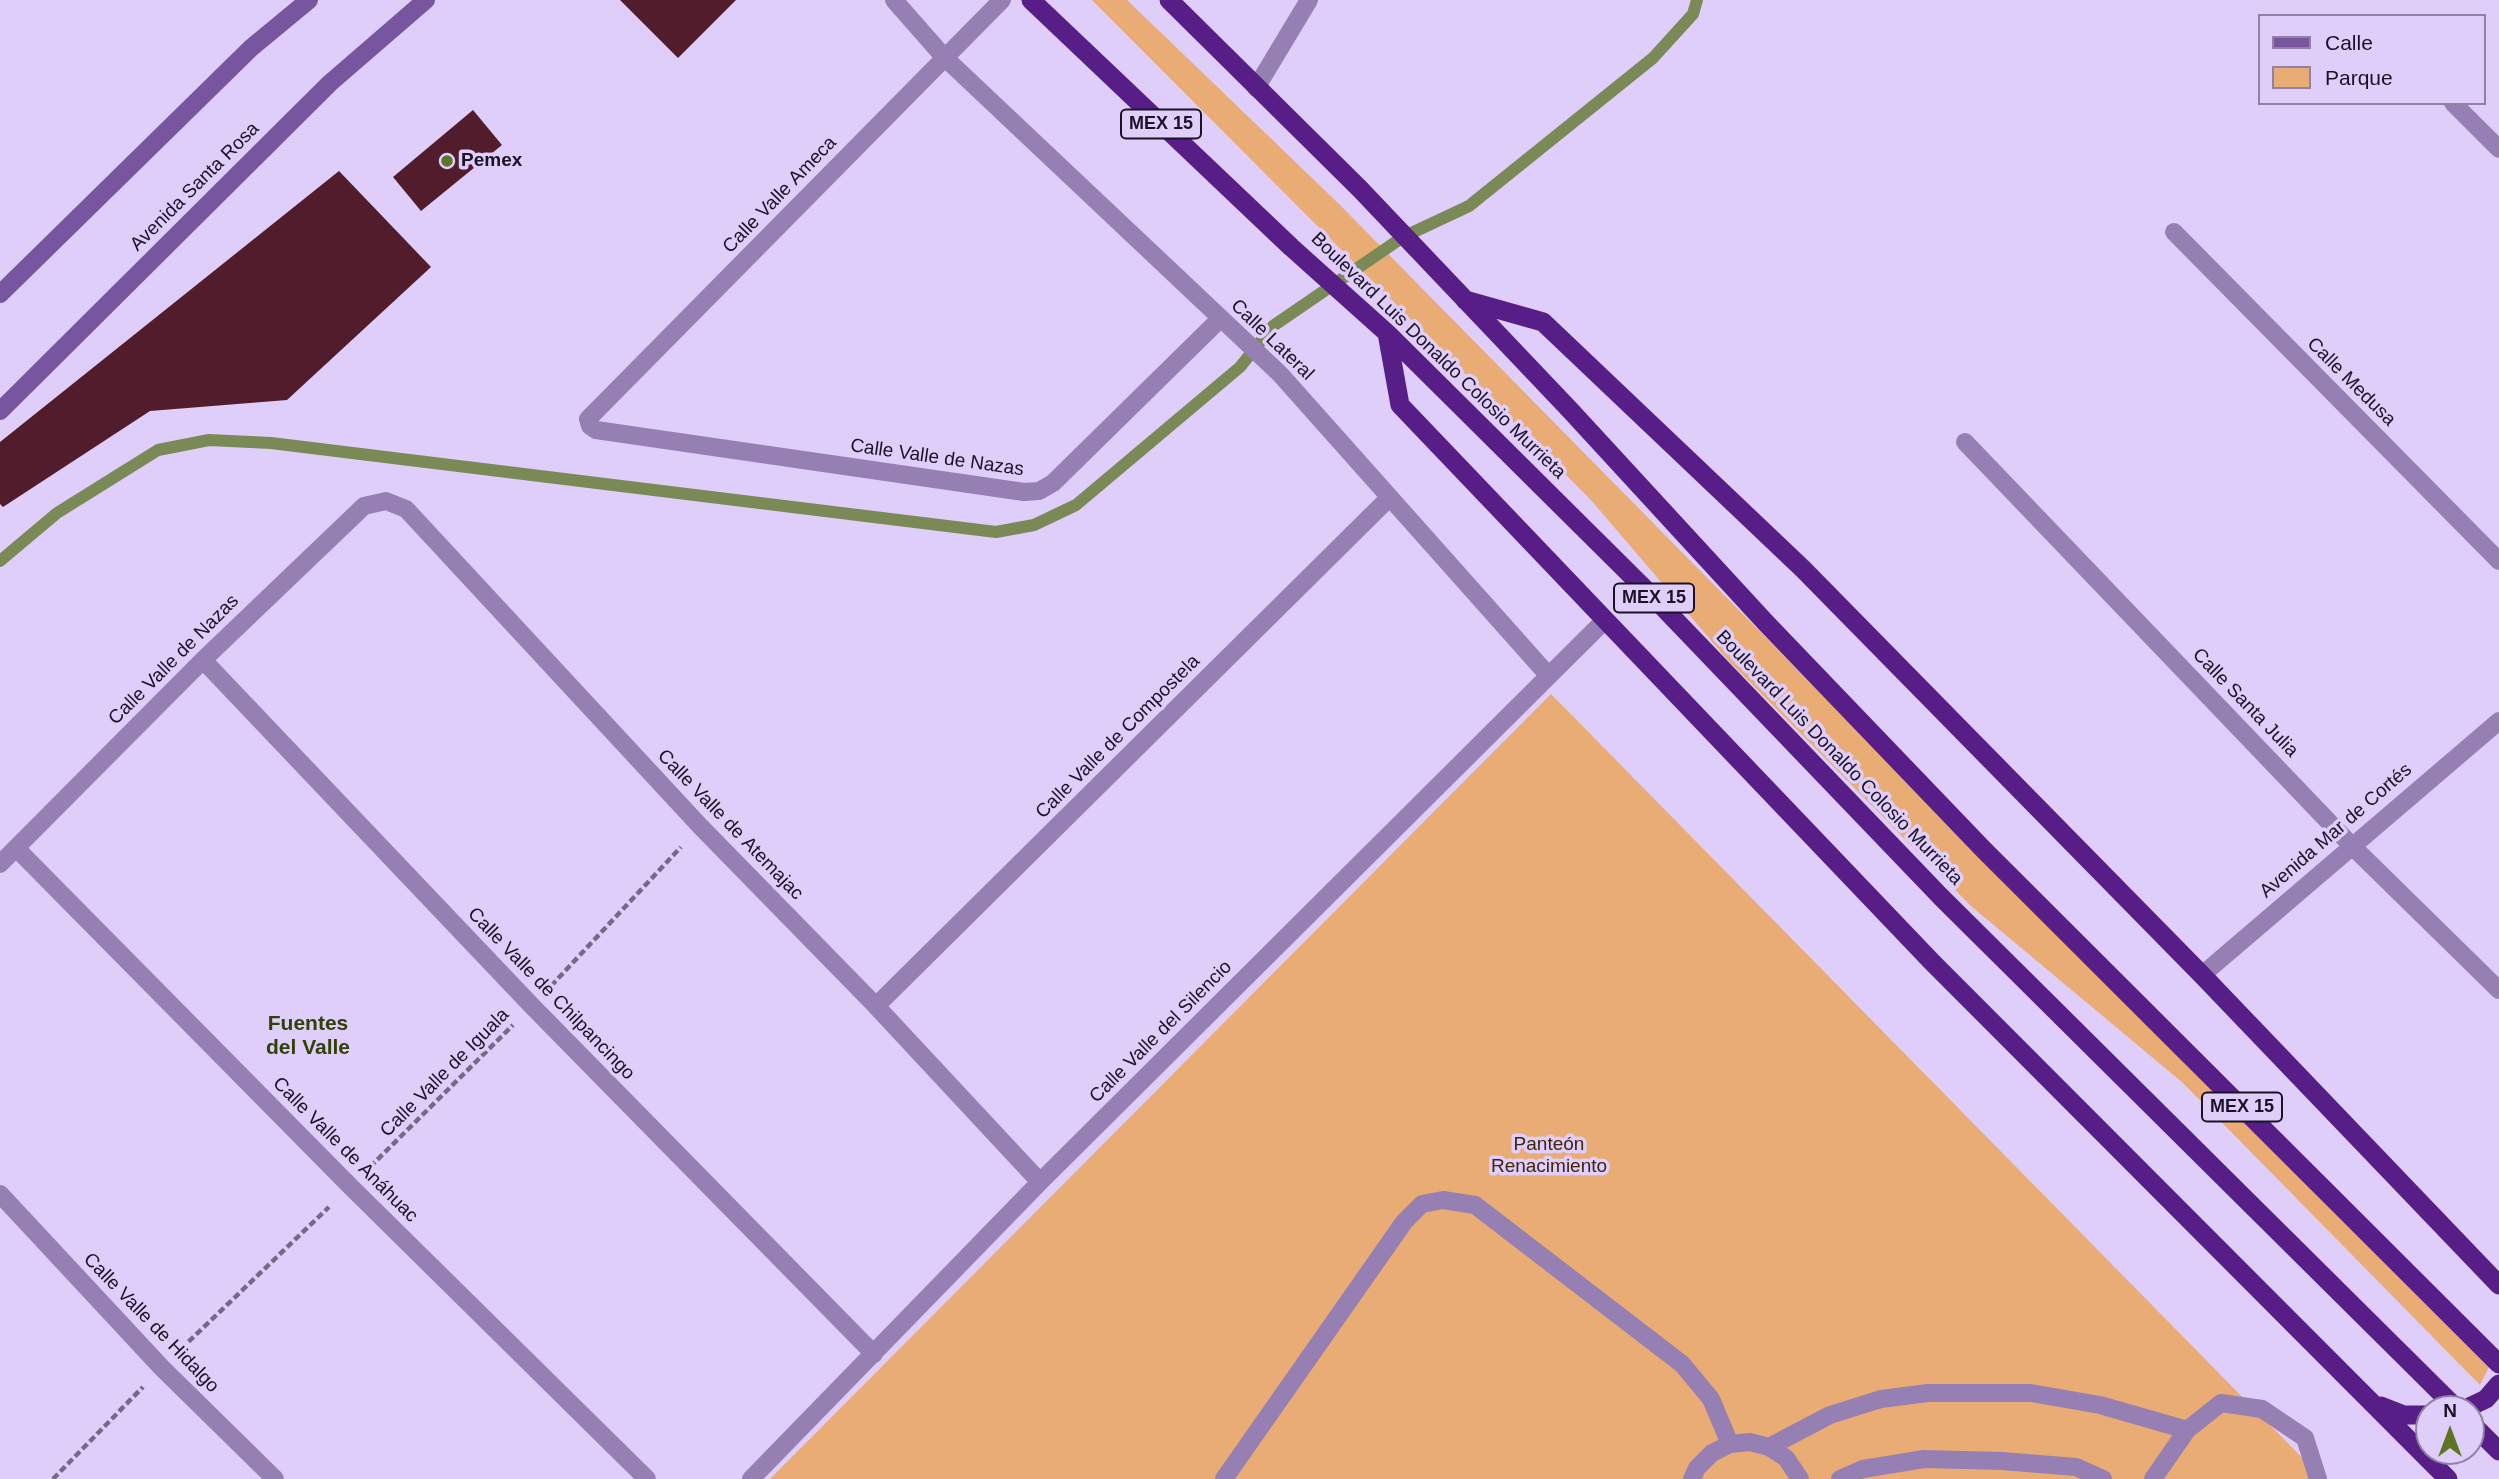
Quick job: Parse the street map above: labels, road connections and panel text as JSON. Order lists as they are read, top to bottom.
{
  "streets": {
    "highway": ["MEX 15", "Boulevard Luis Donaldo Colosio Murrieta"],
    "main road": ["Avenida Santa Rosa"],
    "street": [
      "Calle Valle Ameca",
      "Calle Lateral",
      "Calle Medusa",
      "Calle Valle de Nazas",
      "Calle Santa Julia",
      "Calle Valle de Compostela",
      "Calle Valle de Atemajac",
      "Avenida Mar de Cortés",
      "Calle Valle de Chilpancingo",
      "Calle Valle del Silencio",
      "Calle Valle de Anáhuac",
      "Calle Valle de Hidalgo"
    ],
    "path": ["Calle Valle de Iguala"]
  },
  "crossings": [
    ["Calle Valle Ameca", "Calle Lateral"],
    ["Calle Valle Ameca", "Calle Valle de Nazas"],
    ["Calle Lateral", "Calle Valle de Nazas"],
    ["Calle Lateral", "Calle Valle de Compostela"],
    ["Calle Lateral", "Calle Valle del Silencio"],
    ["Calle Valle de Nazas", "Calle Valle de Atemajac"],
    ["Calle Valle de Nazas", "Calle Valle de Chilpancingo"],
    ["Calle Valle de Nazas", "Calle Valle de Anáhuac"],
    ["Calle Santa Julia", "Avenida Mar de Cortés"],
    ["Calle Valle de Compostela", "Calle Valle de Atemajac"],
    ["Calle Valle de Atemajac", "Calle Valle del Silencio"],
    ["Calle Valle de Atemajac", "Calle Valle de Iguala"],
    ["Calle Valle de Chilpancingo", "Calle Valle del Silencio"],
    ["Calle Valle de Chilpancingo", "Calle Valle de Iguala"],
    ["Calle Valle de Iguala", "Calle Valle de Anáhuac"],
    ["Calle Valle de Iguala", "Calle Valle de Hidalgo"]
  ],
  "districts": ["Fuentes del Valle"],
  "parks": ["Panteón Renacimiento"],
  "places": ["Pemex"],
  "legend": ["Calle", "Parque"],
  "north": "top"
}
